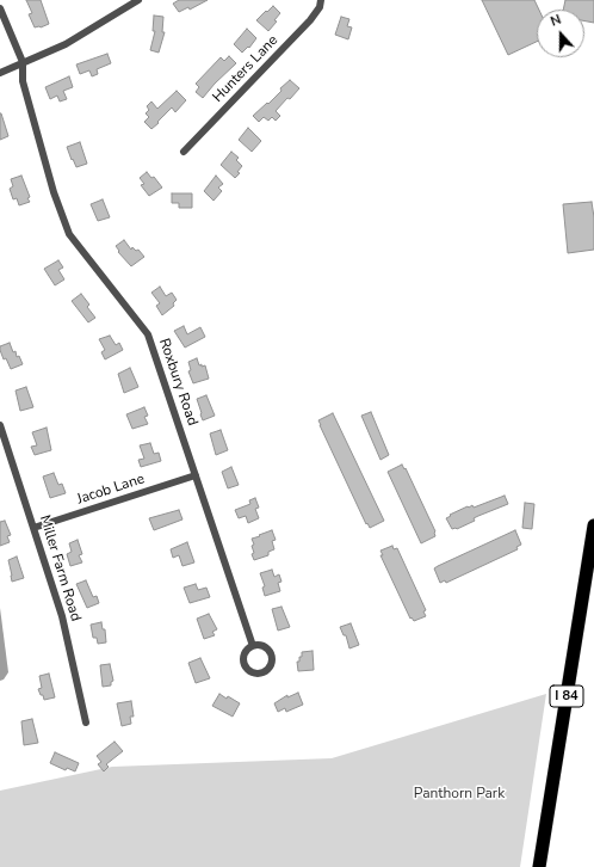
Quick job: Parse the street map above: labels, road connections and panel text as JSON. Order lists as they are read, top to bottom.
{
  "streets": {
    "highway": ["I 84"],
    "street": [
      "Hunters Lane",
      "Roxbury Road",
      "Jacob Lane",
      "Miller Farm Road"
    ]
  },
  "crossings": [
    ["Roxbury Road", "Jacob Lane"],
    ["Jacob Lane", "Miller Farm Road"]
  ],
  "parks": ["Panthorn Park"],
  "north": "top"
}
